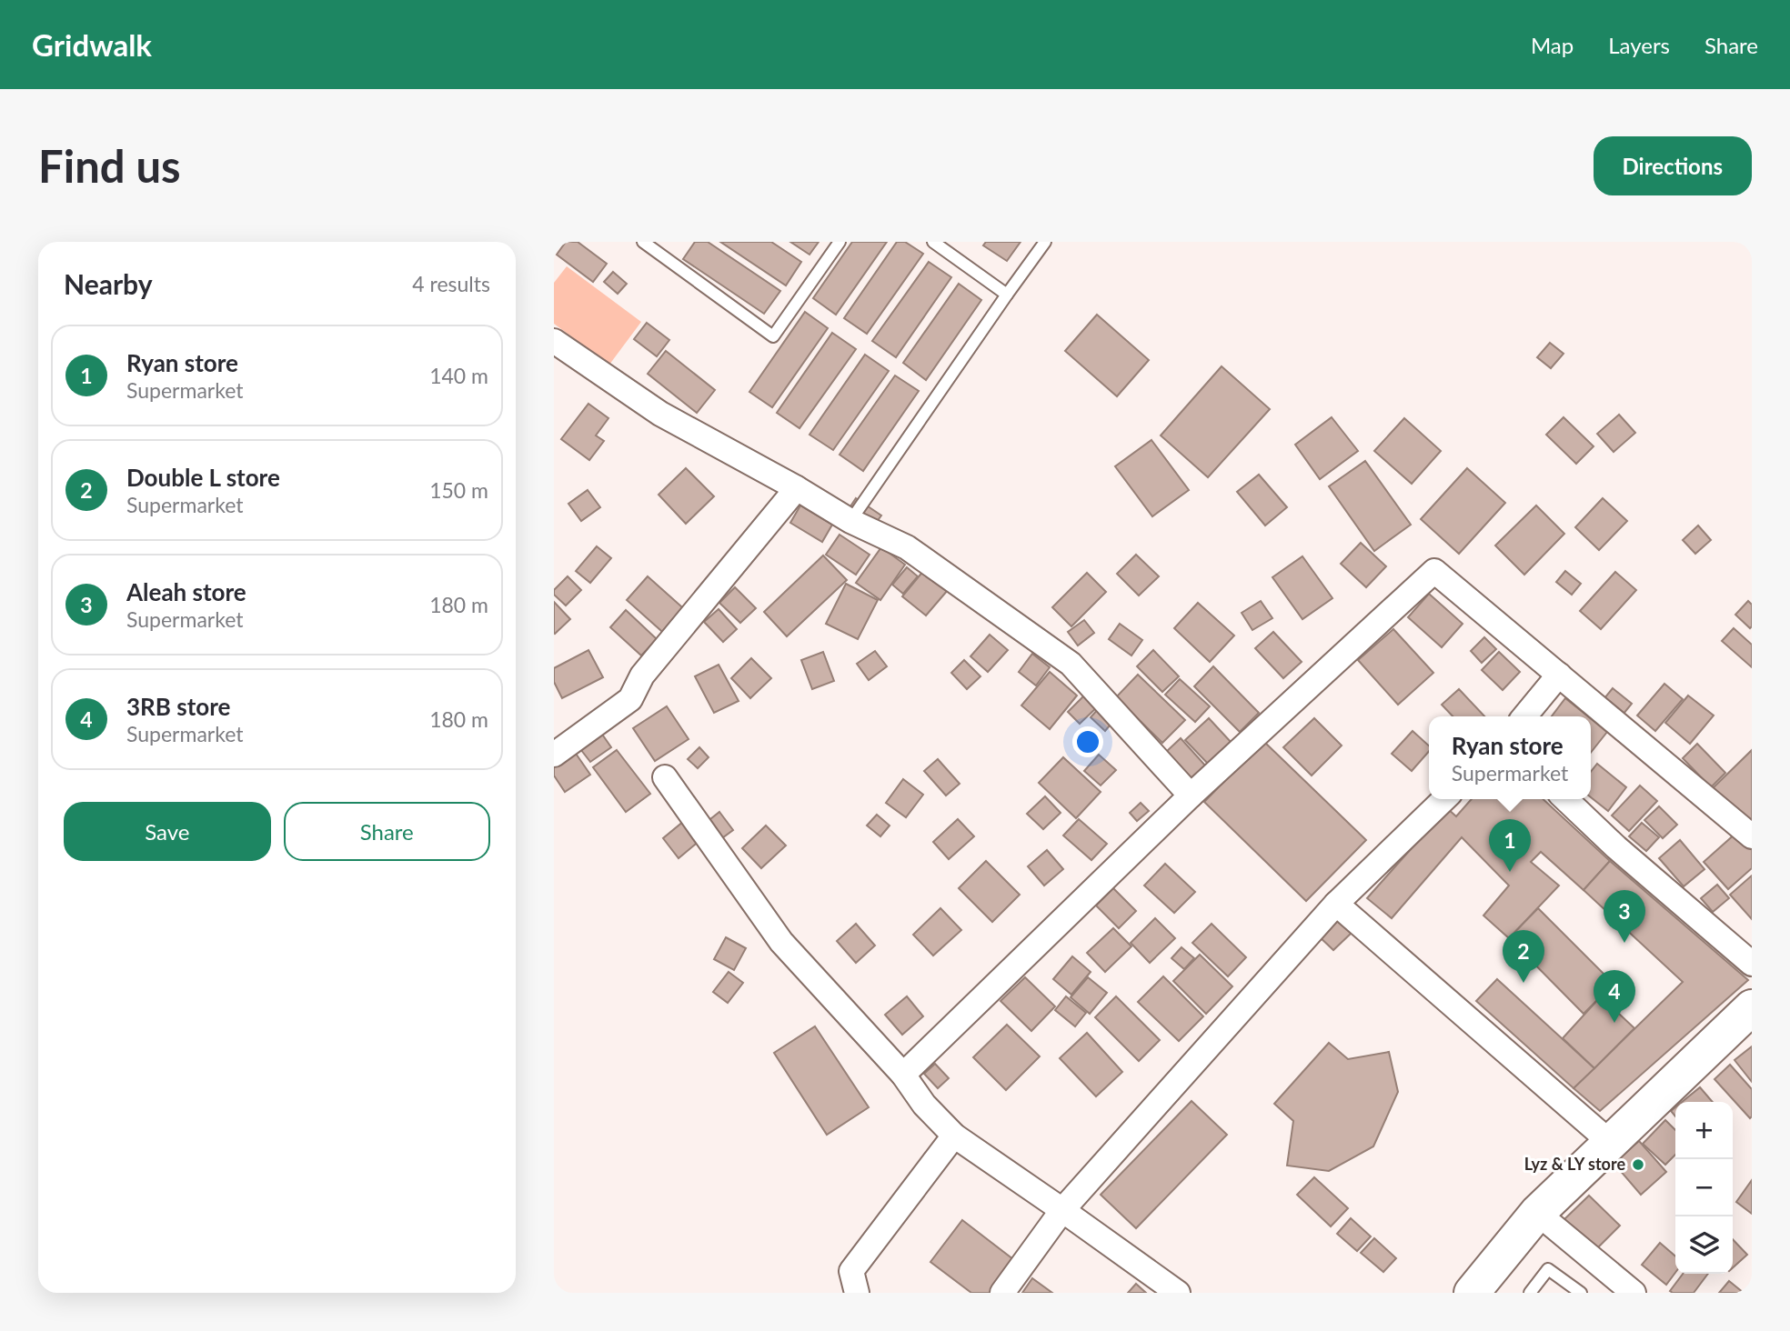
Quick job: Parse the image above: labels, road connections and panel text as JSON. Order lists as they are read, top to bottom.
{
  "places": ["Lyz & LY store"],
  "page": {
    "header": "Gridwalk",
    "nav": ["Map", "Layers", "Share"],
    "buttons": [
      "Directions",
      ["Save", "Share"]
    ],
    "title": "Find us",
    "heading": ["Nearby", "4 results"],
    "list": [
      {
        "mark": "1",
        "name": "Ryan store",
        "note": "Supermarket",
        "value": "140 m"
      },
      {
        "mark": "2",
        "name": "Double L store",
        "note": "Supermarket",
        "value": "150 m"
      },
      {
        "mark": "3",
        "name": "Aleah store",
        "note": "Supermarket",
        "value": "180 m"
      },
      {
        "mark": "4",
        "name": "3RB store",
        "note": "Supermarket",
        "value": "180 m"
      }
    ],
    "popup": ["Ryan store", "Supermarket"],
    "pins": [
      "1",
      "3",
      "2",
      "4"
    ],
    "map_buttons": ["+", "−"]
  }
}
